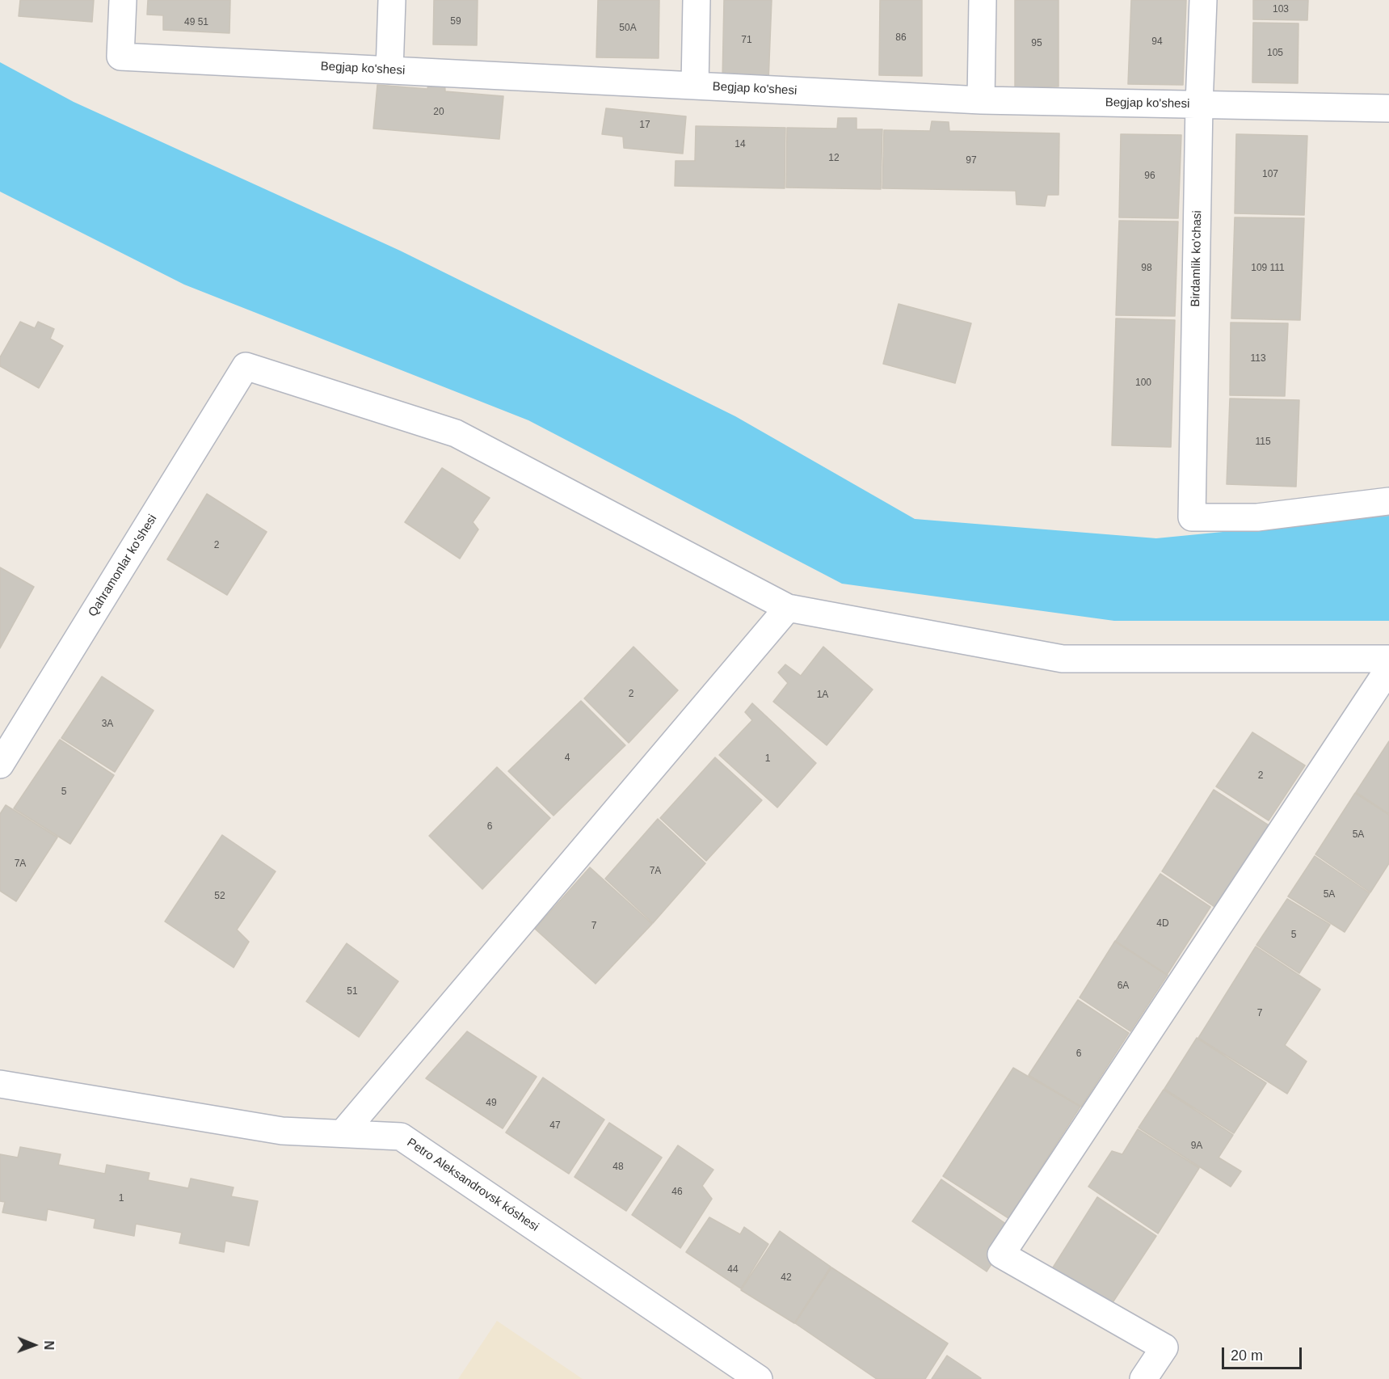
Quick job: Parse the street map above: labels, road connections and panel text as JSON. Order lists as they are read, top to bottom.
{
  "streets": {
    "street": [
      "Begjap ko'shesi",
      "Birdamlik ko'chasi",
      "Qahramonlar ko'shesi",
      "Petro Aleksandrovsk kóshesi"
    ]
  },
  "crossings": [
    ["Begjap ko'shesi", "Birdamlik ko'chasi"]
  ],
  "house_numbers": [
    "103",
    "59",
    "49 51",
    "50A",
    "86",
    "71",
    "94",
    "95",
    "105",
    "20",
    "17",
    "14",
    "12",
    "97",
    "107",
    "96",
    "98",
    "109 111",
    "113",
    "100",
    "115",
    "2",
    "2",
    "1A",
    "3A",
    "4",
    "1",
    "2",
    "5",
    "6",
    "5A",
    "7A",
    "7A",
    "5A",
    "52",
    "4D",
    "7",
    "5",
    "6A",
    "51",
    "7",
    "6",
    "49",
    "47",
    "9A",
    "48",
    "46",
    "1",
    "44",
    "42"
  ],
  "scale_bar": "20 m",
  "north": "right"
}
